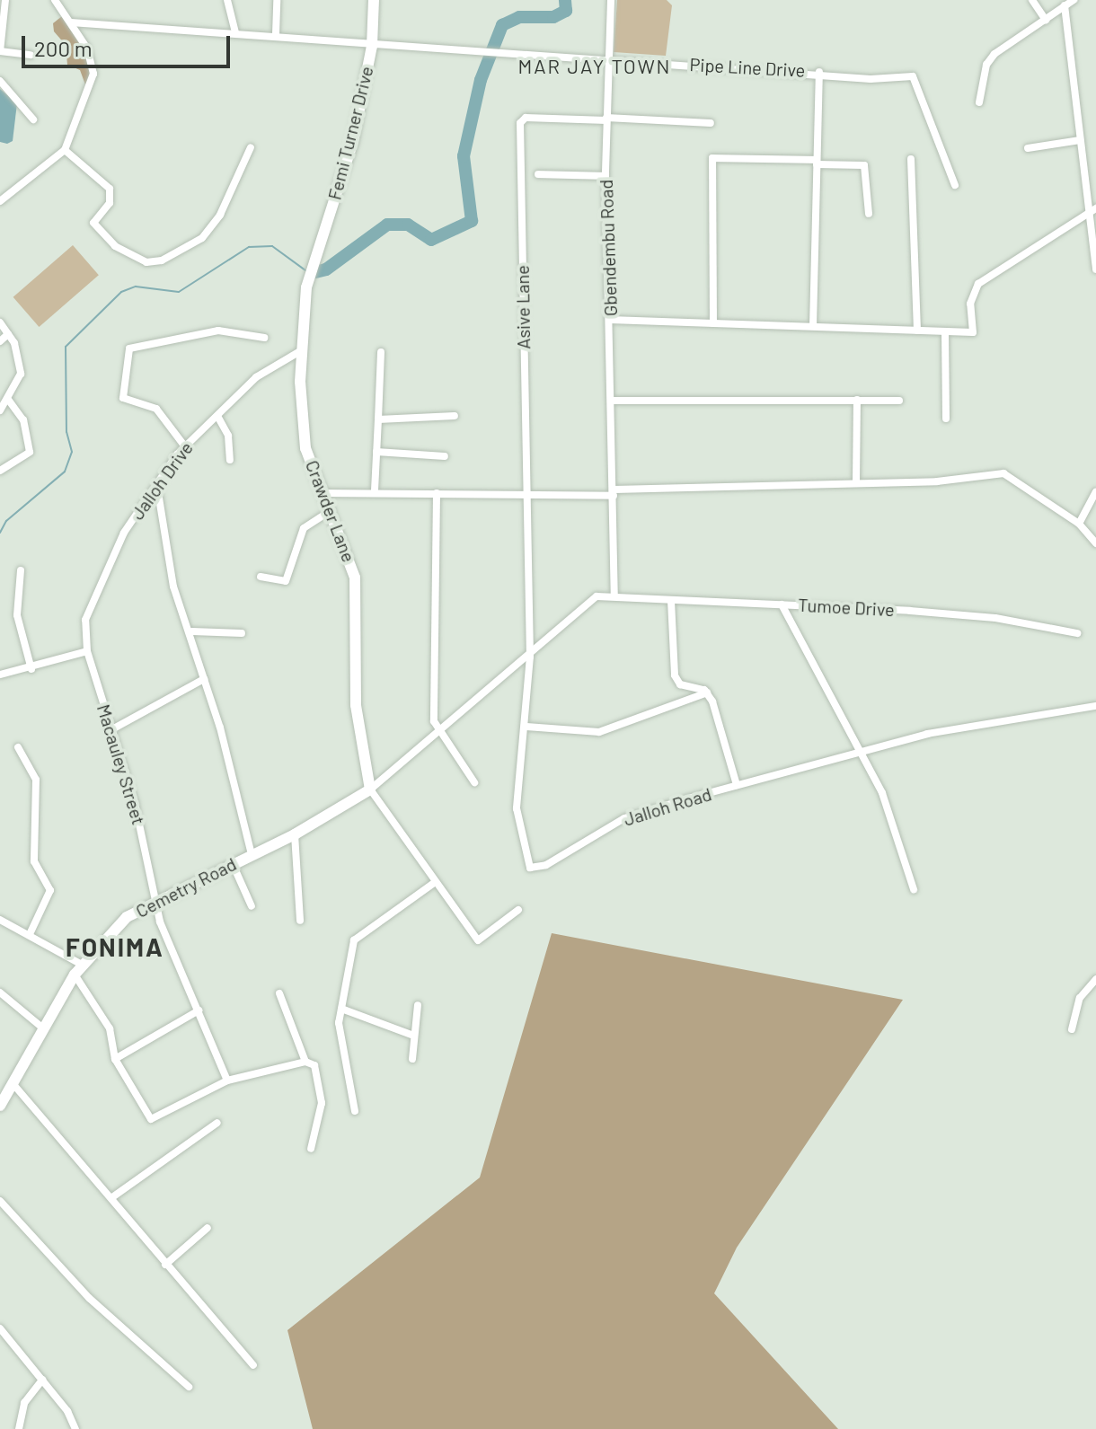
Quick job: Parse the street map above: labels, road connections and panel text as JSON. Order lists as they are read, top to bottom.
{
  "streets": {
    "street": [
      "Pipe Line Drive",
      "Femi Turner Drive",
      "Gbendembu Road",
      "Asive Lane",
      "Jalloh Drive",
      "Crawder Lane",
      "Tumoe Drive",
      "Macauley Street",
      "Jalloh Road",
      "Cemetry Road"
    ]
  },
  "crossings": [
    ["Pipe Line Drive", "Femi Turner Drive"],
    ["Pipe Line Drive", "Gbendembu Road"],
    ["Femi Turner Drive", "Crawder Lane"],
    ["Gbendembu Road", "Asive Lane"],
    ["Gbendembu Road", "Tumoe Drive"],
    ["Asive Lane", "Jalloh Road"],
    ["Jalloh Drive", "Crawder Lane"],
    ["Jalloh Drive", "Macauley Street"],
    ["Crawder Lane", "Cemetry Road"],
    ["Macauley Street", "Cemetry Road"]
  ],
  "districts": ["MAR JAY TOWN", "FONIMA"],
  "scale_bar": "200 m"
}
